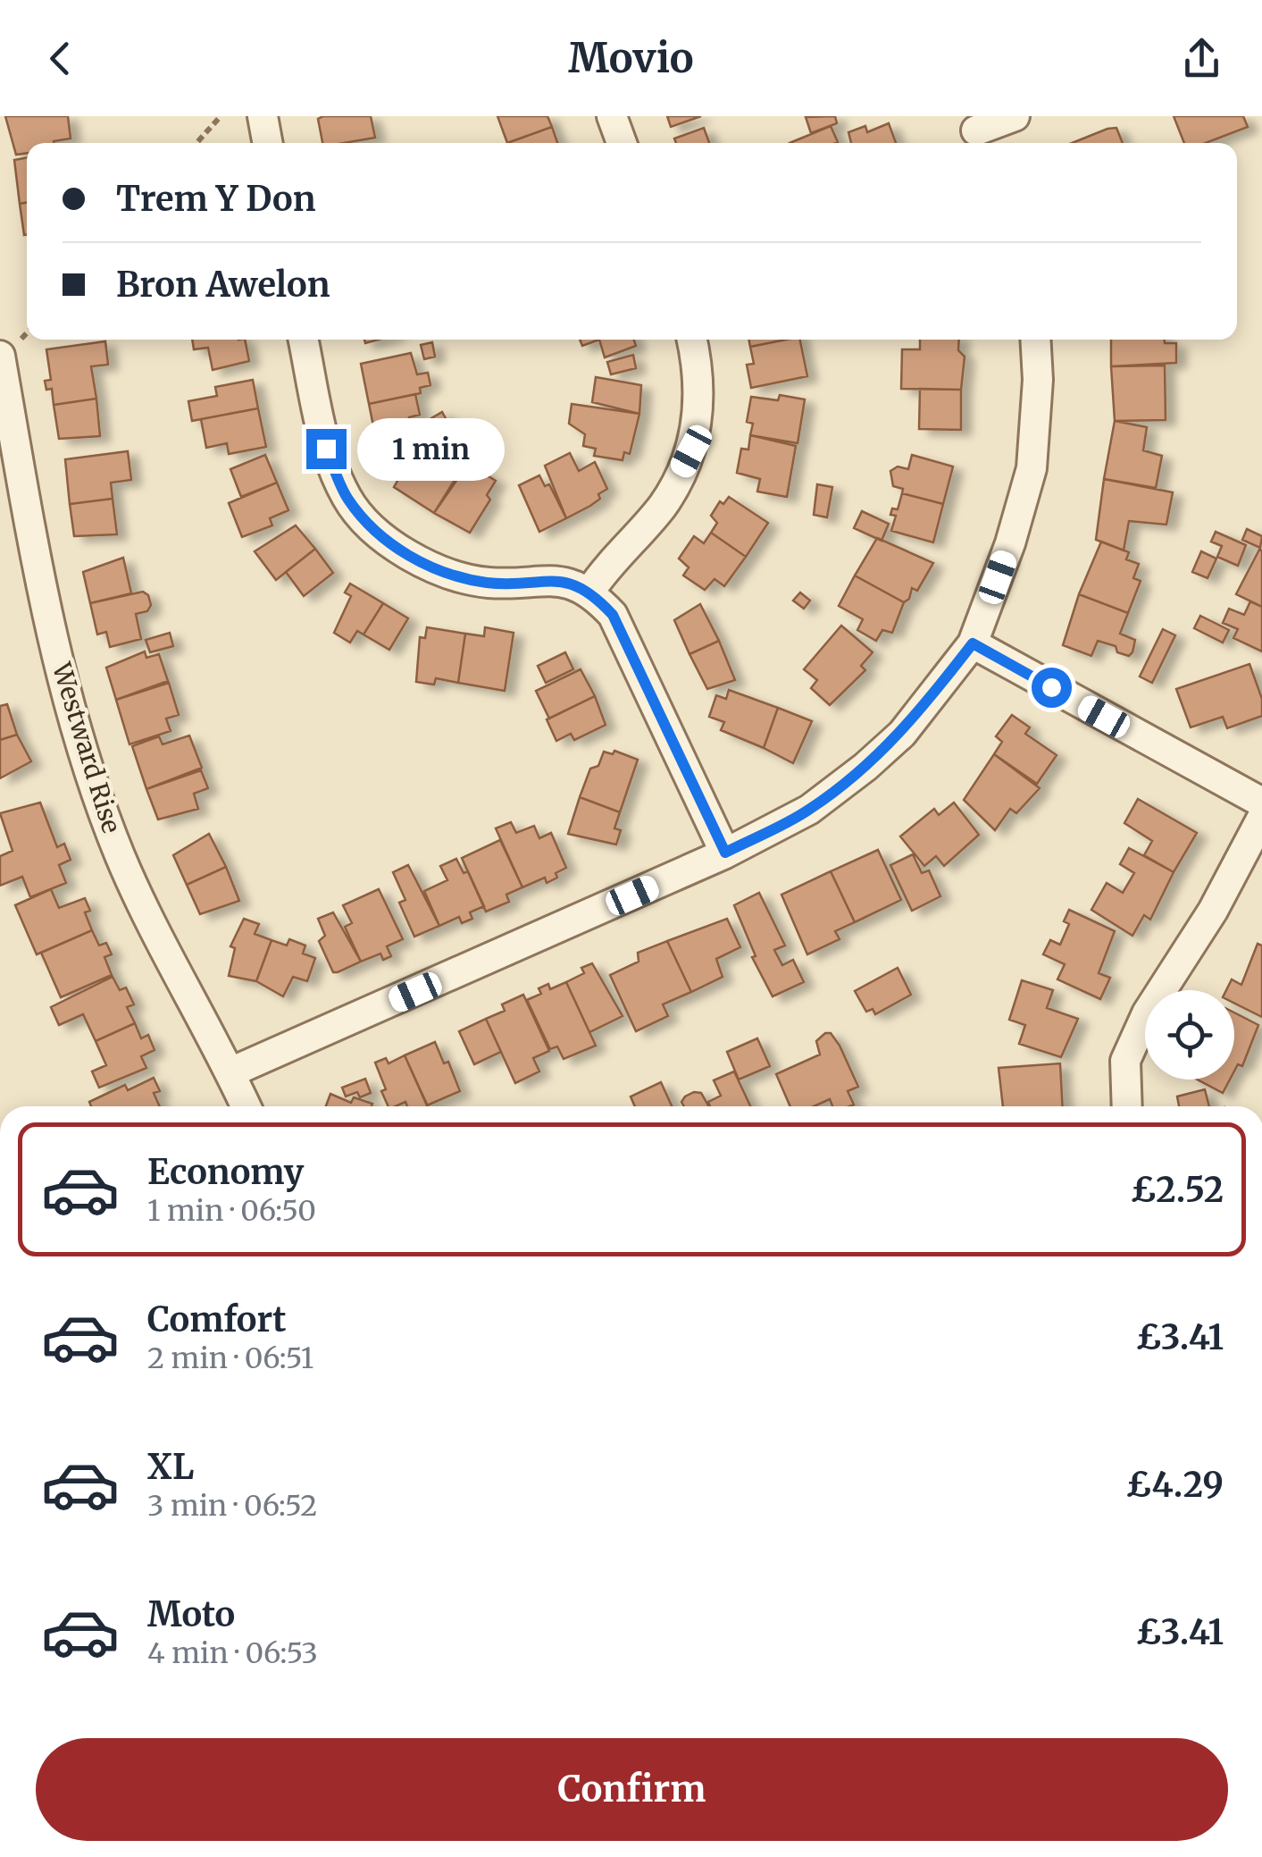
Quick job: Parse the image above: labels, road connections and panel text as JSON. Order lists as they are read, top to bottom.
{
  "streets": {
    "street": ["Westward Rise"]
  },
  "page": {
    "header": "Movio",
    "banner": ["Trem Y Don", "Bron Awelon"],
    "bubble": "1 min",
    "list": [
      {
        "name": "Economy",
        "note": "1 min · 06:50",
        "value": "£2.52"
      },
      {
        "name": "Comfort",
        "note": "2 min · 06:51",
        "value": "£3.41"
      },
      {
        "name": "XL",
        "note": "3 min · 06:52",
        "value": "£4.29"
      },
      {
        "name": "Moto",
        "note": "4 min · 06:53",
        "value": "£3.41"
      }
    ],
    "buttons": "Confirm"
  }
}
